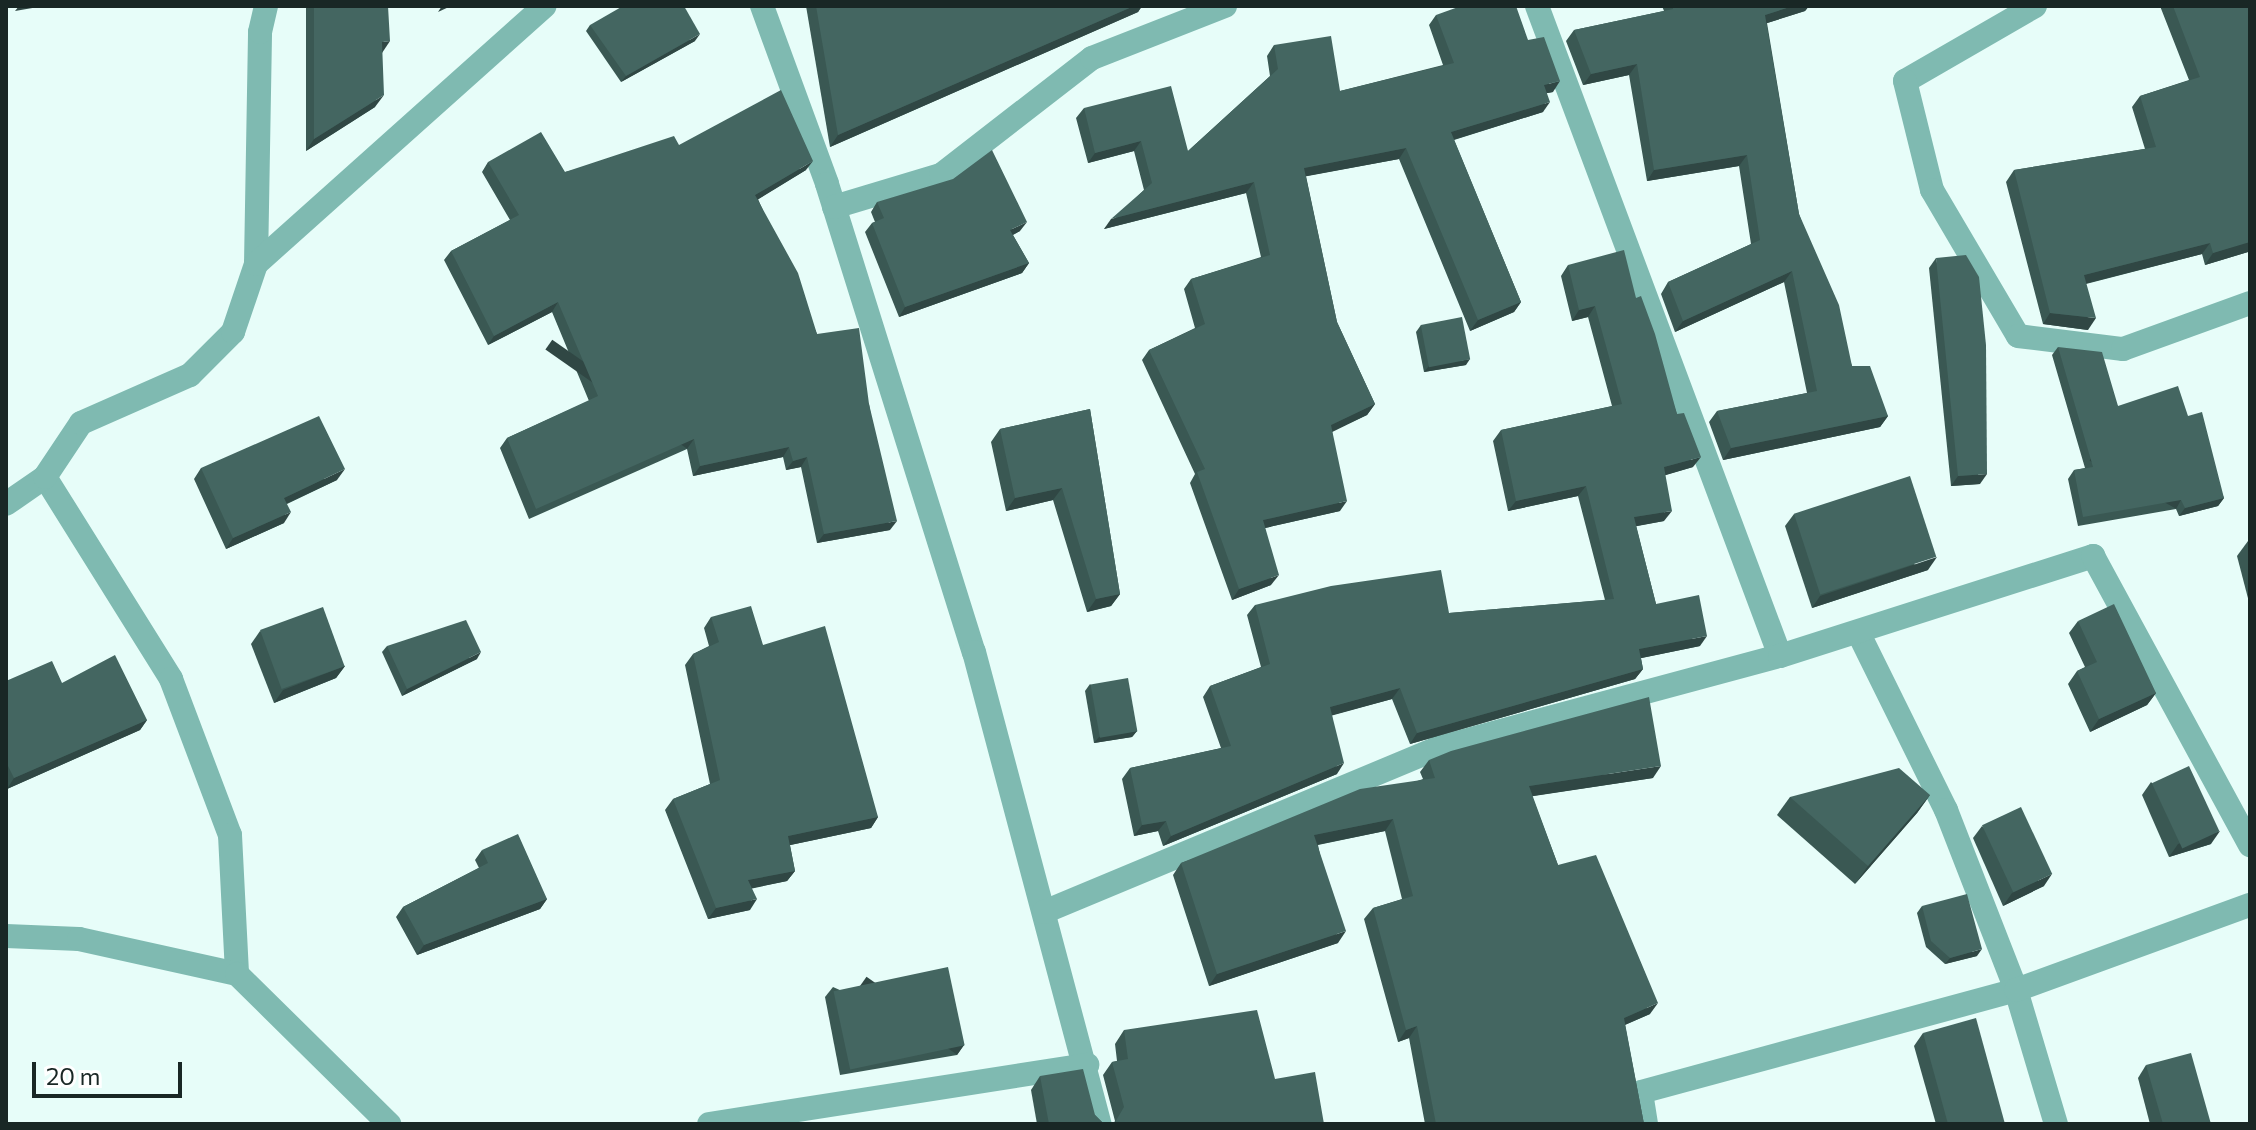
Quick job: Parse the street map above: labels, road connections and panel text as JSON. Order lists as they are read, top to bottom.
{
  "scale_bar": "20 m"
}
